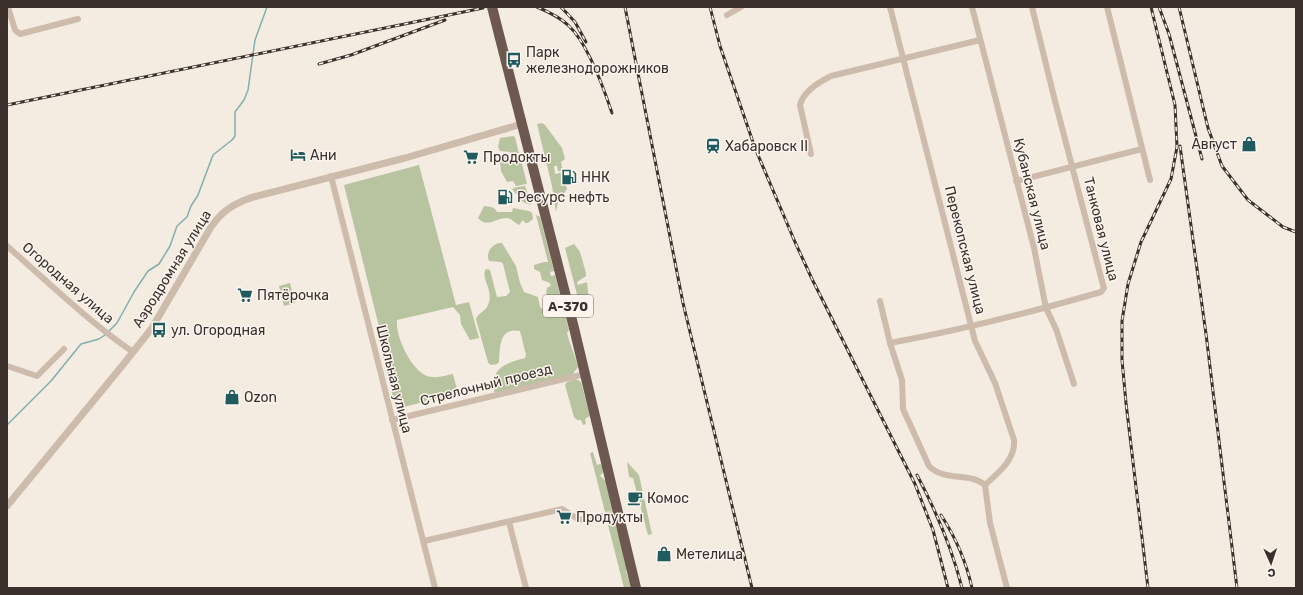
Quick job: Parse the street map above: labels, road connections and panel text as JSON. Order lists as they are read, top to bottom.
{
  "streets": {
    "highway": ["А-370"],
    "street": [
      "Кубанская улица",
      "Танковая улица",
      "Перекопская улица",
      "Аэродромная улица",
      "Огородная улица",
      "Школьная улица",
      "Стрелочный проезд"
    ]
  },
  "crossings": [
    ["Кубанская улица", "Танковая улица"],
    ["Танковая улица", "Перекопская улица"],
    ["Аэродромная улица", "Огородная улица"],
    ["Аэродромная улица", "А-370"],
    ["Аэродромная улица", "Школьная улица"],
    ["А-370", "Стрелочный проезд"],
    ["Школьная улица", "Стрелочный проезд"]
  ],
  "places": {
    "bus stop": ["Парк железнодорожников", "ул. Огородная"],
    "shop": ["Август", "Ozon", "Метелица"],
    "station": ["Хабаровск II"],
    "hotel": ["Ани"],
    "supermarket": ["Продокты", "Пятёрочка", "Продукты"],
    "fuel station": ["ННК", "Ресурс нефть"],
    "cafe": ["Комос"]
  },
  "north": "bottom"
}
